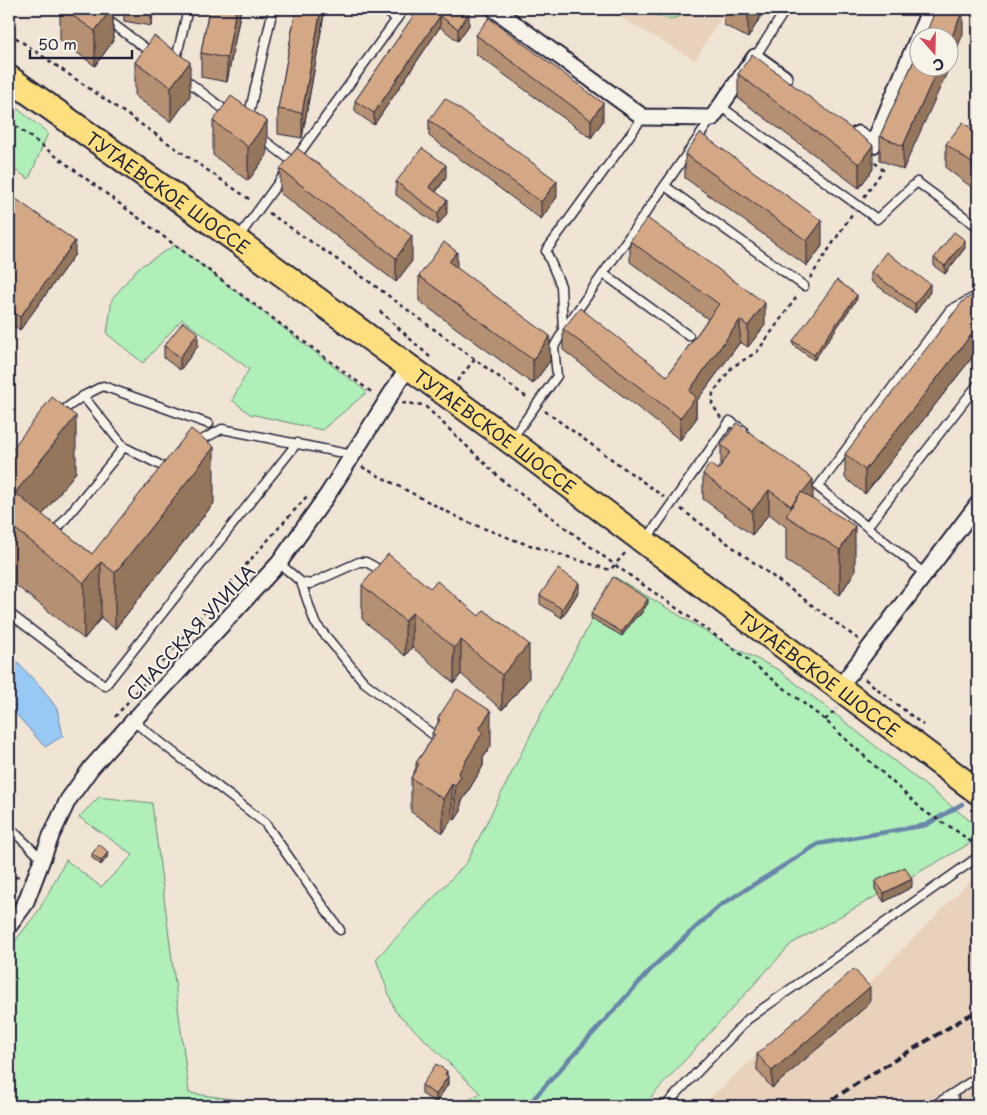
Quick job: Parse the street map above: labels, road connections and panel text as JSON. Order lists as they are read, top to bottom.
{
  "streets": {
    "main road": ["ТУТАЕВСКОЕ ШОССЕ"],
    "street": ["СПАССКАЯ УЛИЦА"]
  },
  "crossings": [
    ["ТУТАЕВСКОЕ ШОССЕ", "СПАССКАЯ УЛИЦА"]
  ],
  "scale_bar": "50 m",
  "north": "bottom"
}
